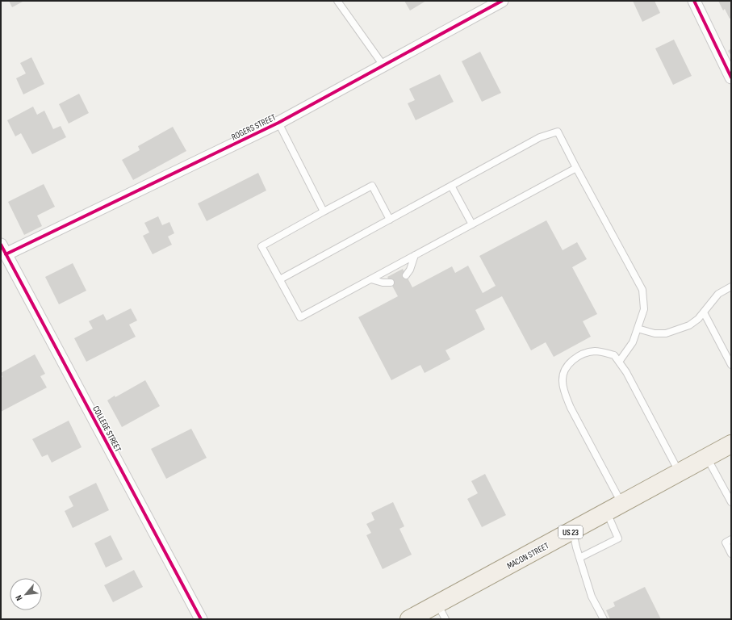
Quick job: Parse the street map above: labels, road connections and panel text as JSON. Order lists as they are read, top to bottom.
{
  "streets": {
    "main road": ["US 23", "MACON STREET"],
    "street": ["ROGERS STREET", "COLLEGE STREET"]
  },
  "crossings": [
    ["ROGERS STREET", "COLLEGE STREET"]
  ],
  "north": "bottom left"
}
